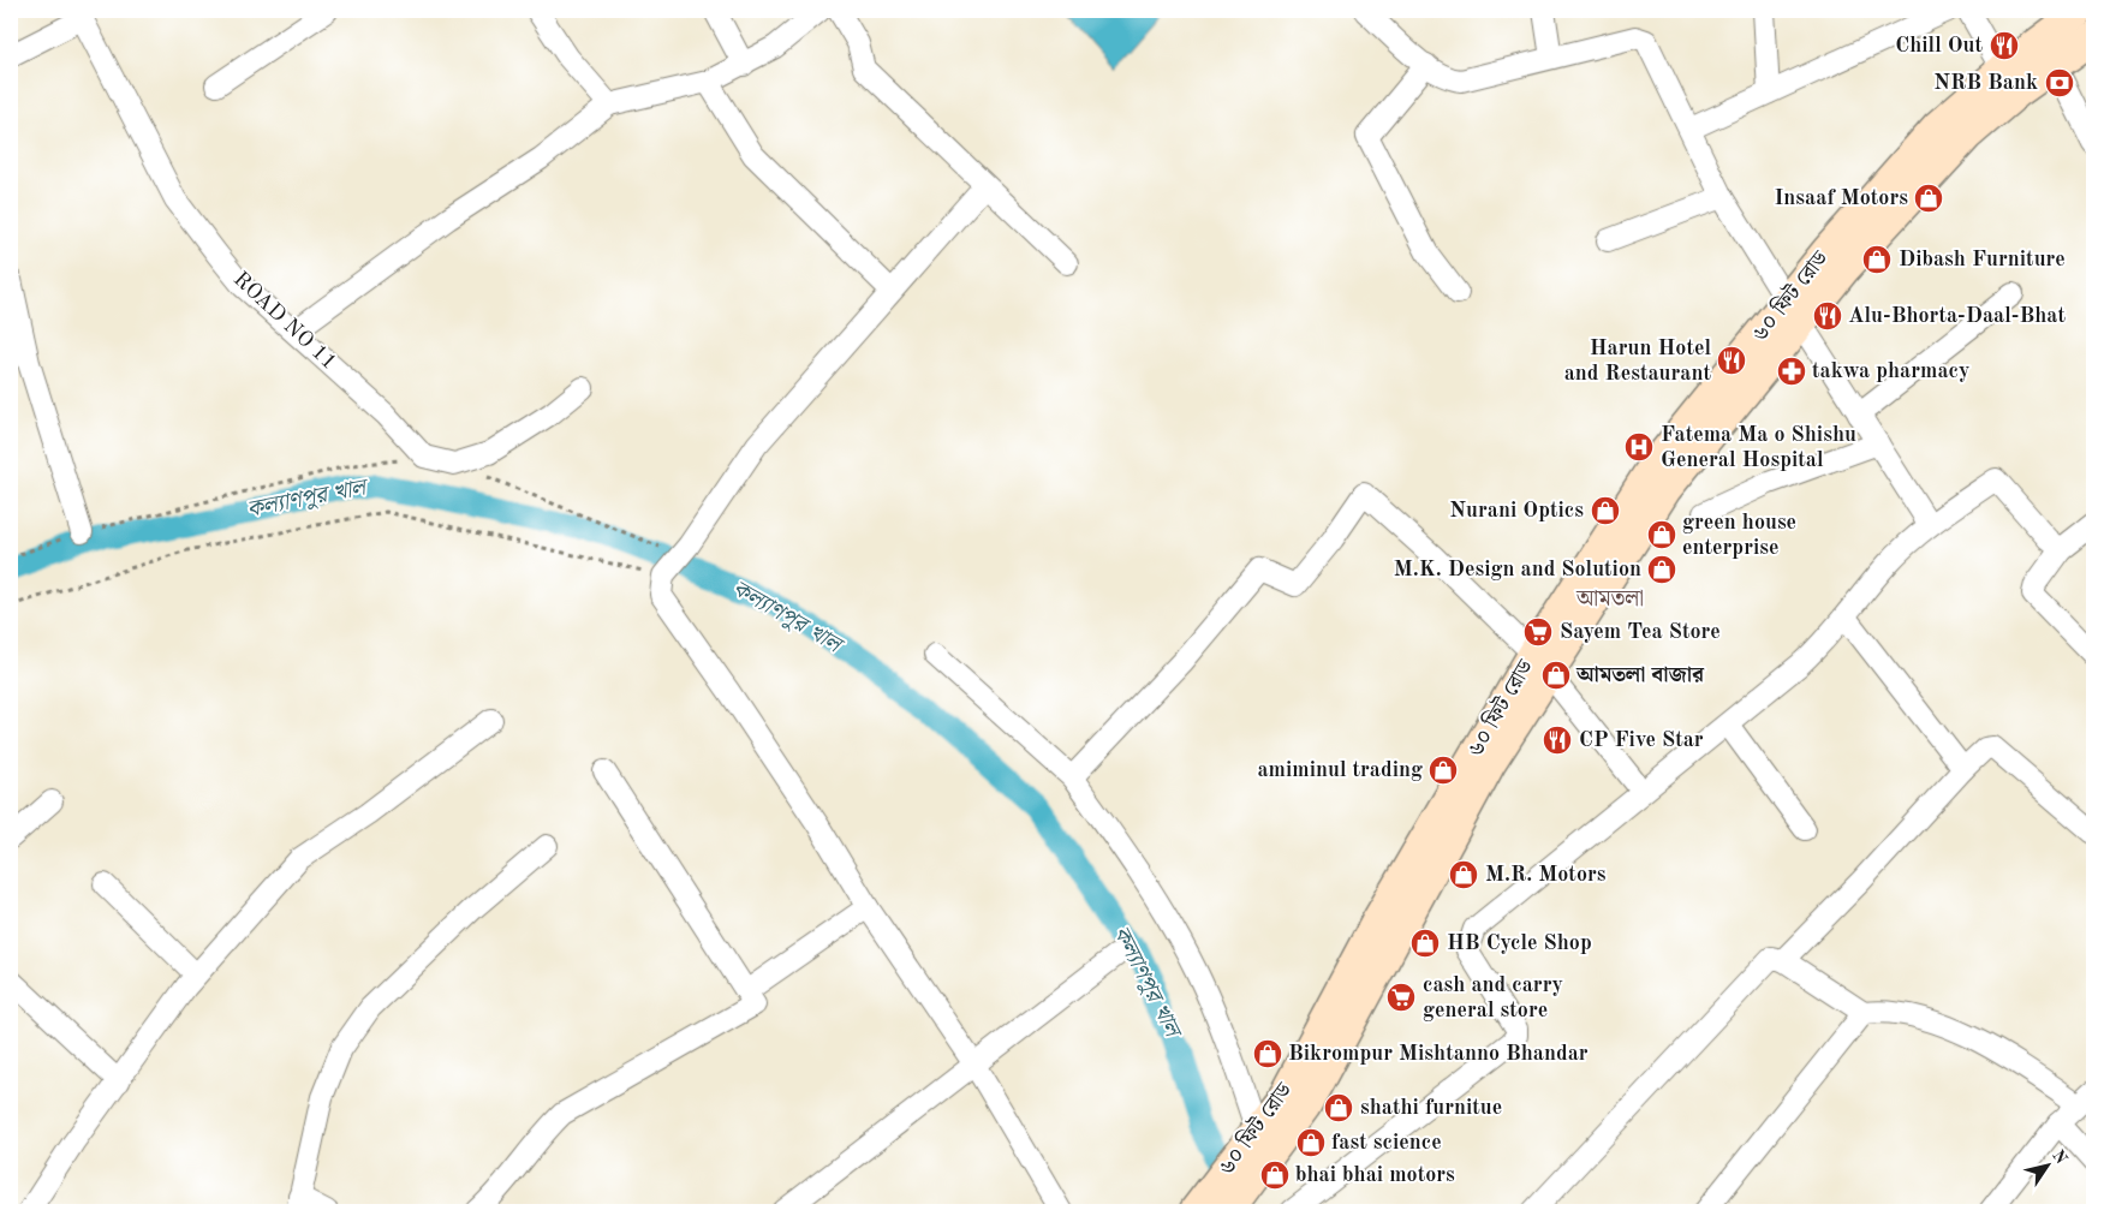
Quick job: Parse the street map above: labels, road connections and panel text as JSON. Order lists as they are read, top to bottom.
{
  "streets": {
    "street": ["৬০ ফিট রোড", "ROAD NO 11"]
  },
  "districts": ["আমতলা"],
  "water": ["কল্যাণপুর খাল"],
  "places": {
    "restaurant": [
      "Chill Out",
      "Alu-Bhorta-Daal-Bhat",
      "Harun Hotel and Restaurant",
      "CP Five Star"
    ],
    "bank": ["NRB Bank"],
    "shop": [
      "Insaaf Motors",
      "Dibash Furniture",
      "Nurani Optics",
      "green house enterprise",
      "M.K. Design and Solution",
      "আমতলা বাজার",
      "amiminul trading",
      "M.R. Motors",
      "HB Cycle Shop",
      "Bikrompur Mishtanno Bhandar",
      "shathi furnitue",
      "fast science",
      "bhai bhai motors"
    ],
    "pharmacy": ["takwa pharmacy"],
    "hospital": ["Fatema Ma o Shishu General Hospital"],
    "supermarket": ["Sayem Tea Store", "cash and carry general store"]
  },
  "north": "top right"
}
